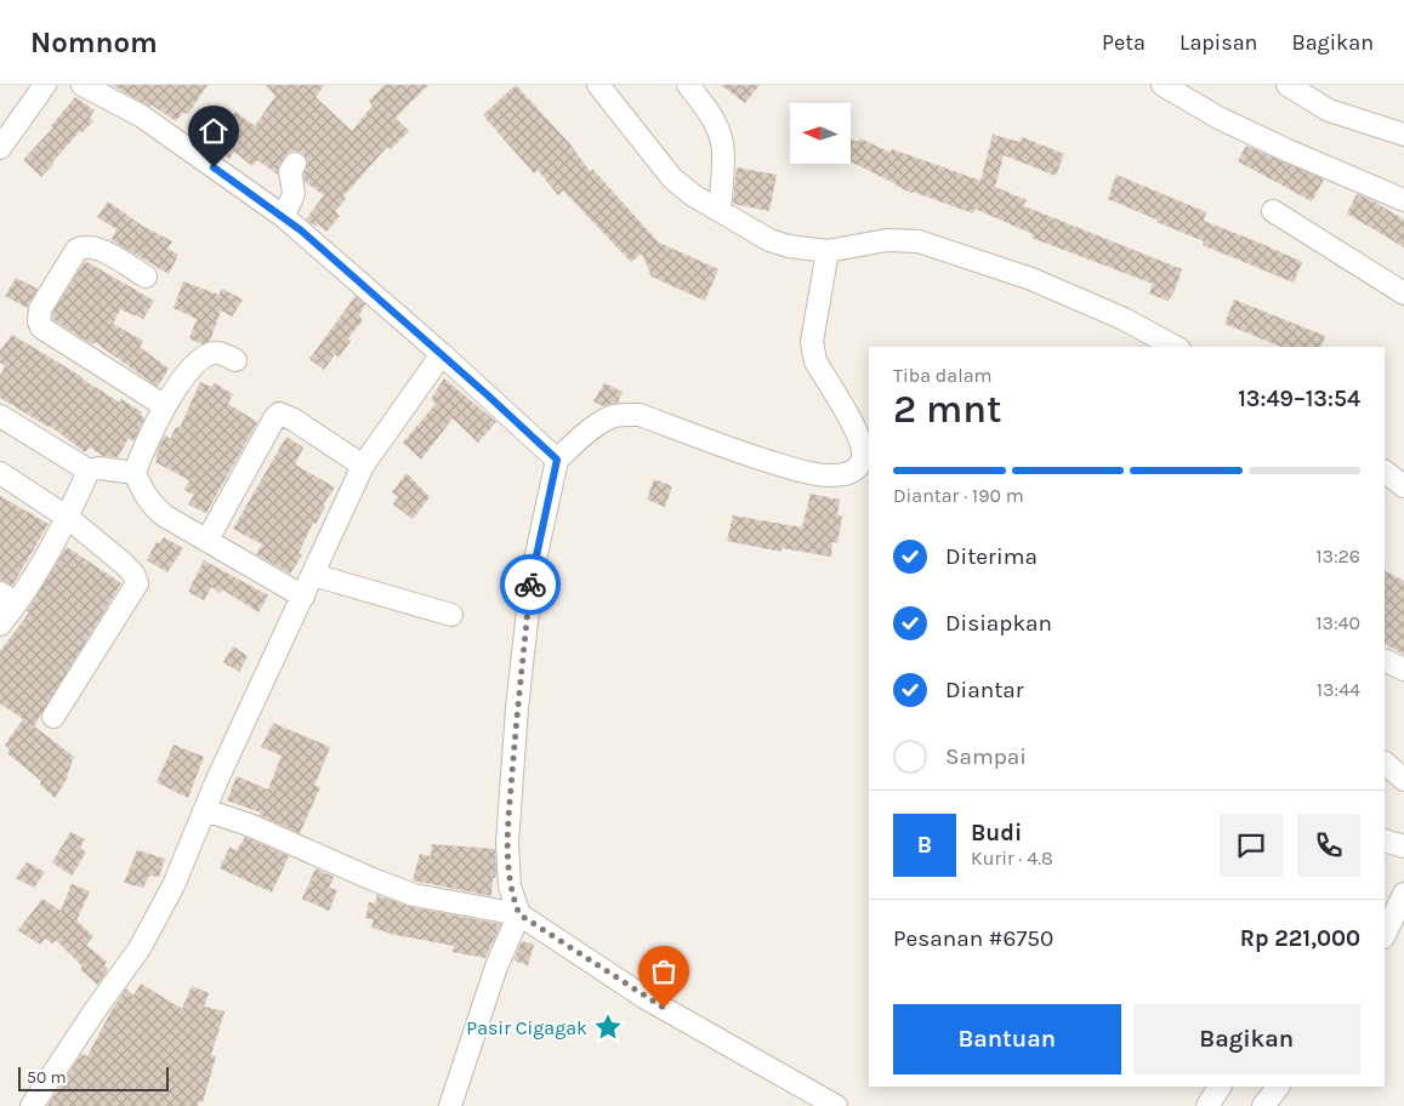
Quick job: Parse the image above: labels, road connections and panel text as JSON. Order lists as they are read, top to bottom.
{
  "places": {
    "place": ["Pasir Cigagak"]
  },
  "scale_bar": "50 m",
  "north": "left",
  "page": {
    "header": "Nomnom",
    "nav": ["Peta", "Lapisan", "Bagikan"],
    "heading": ["2 mnt", "Tiba dalam", "13:49–13:54"],
    "panel": [
      "Budi",
      "Kurir · 4.8",
      "Pesanan #6750",
      "Rp 221,000"
    ],
    "bar": "Diantar · 190 m",
    "list": [
      ["Diterima", "13:26"],
      ["Disiapkan", "13:40"],
      ["Diantar", "13:44"],
      "Sampai"
    ],
    "round": "B",
    "buttons": ["Bantuan", "Bagikan"],
    "scale": "50 m"
  }
}
